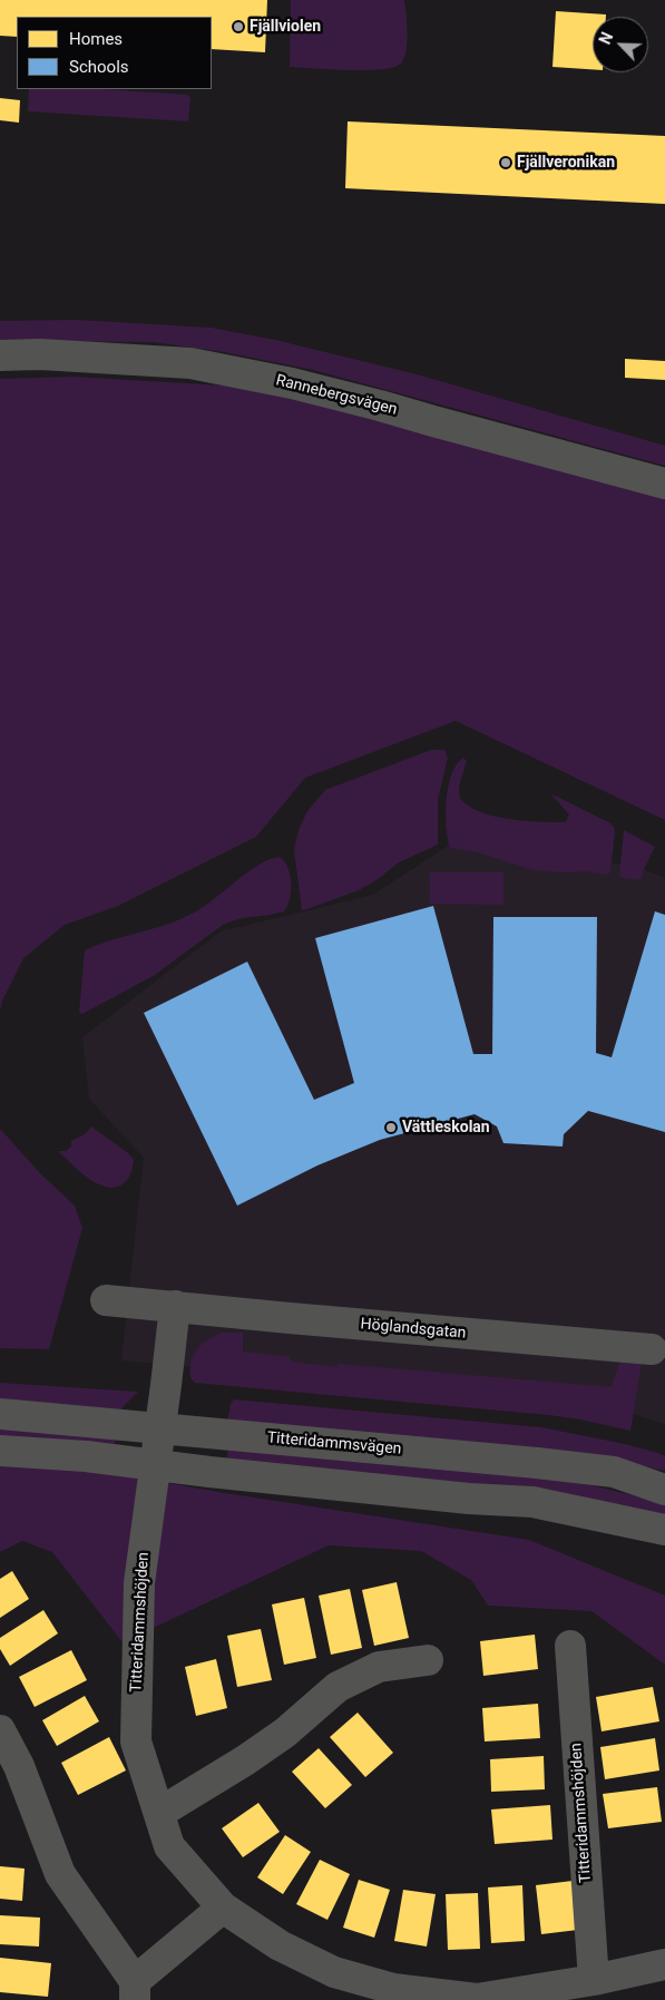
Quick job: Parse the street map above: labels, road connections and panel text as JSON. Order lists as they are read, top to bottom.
{
  "streets": {
    "street": [
      "Rannebergsvägen",
      "Höglandsgatan",
      "Titteridammsvägen",
      "Titteridammshöjden"
    ]
  },
  "crossings": [
    ["Titteridammsvägen", "Titteridammshöjden"]
  ],
  "places": ["Fjällviolen", "Fjällveronikan", "Vättleskolan"],
  "legend": ["Homes", "Schools"],
  "north": "top left"
}
